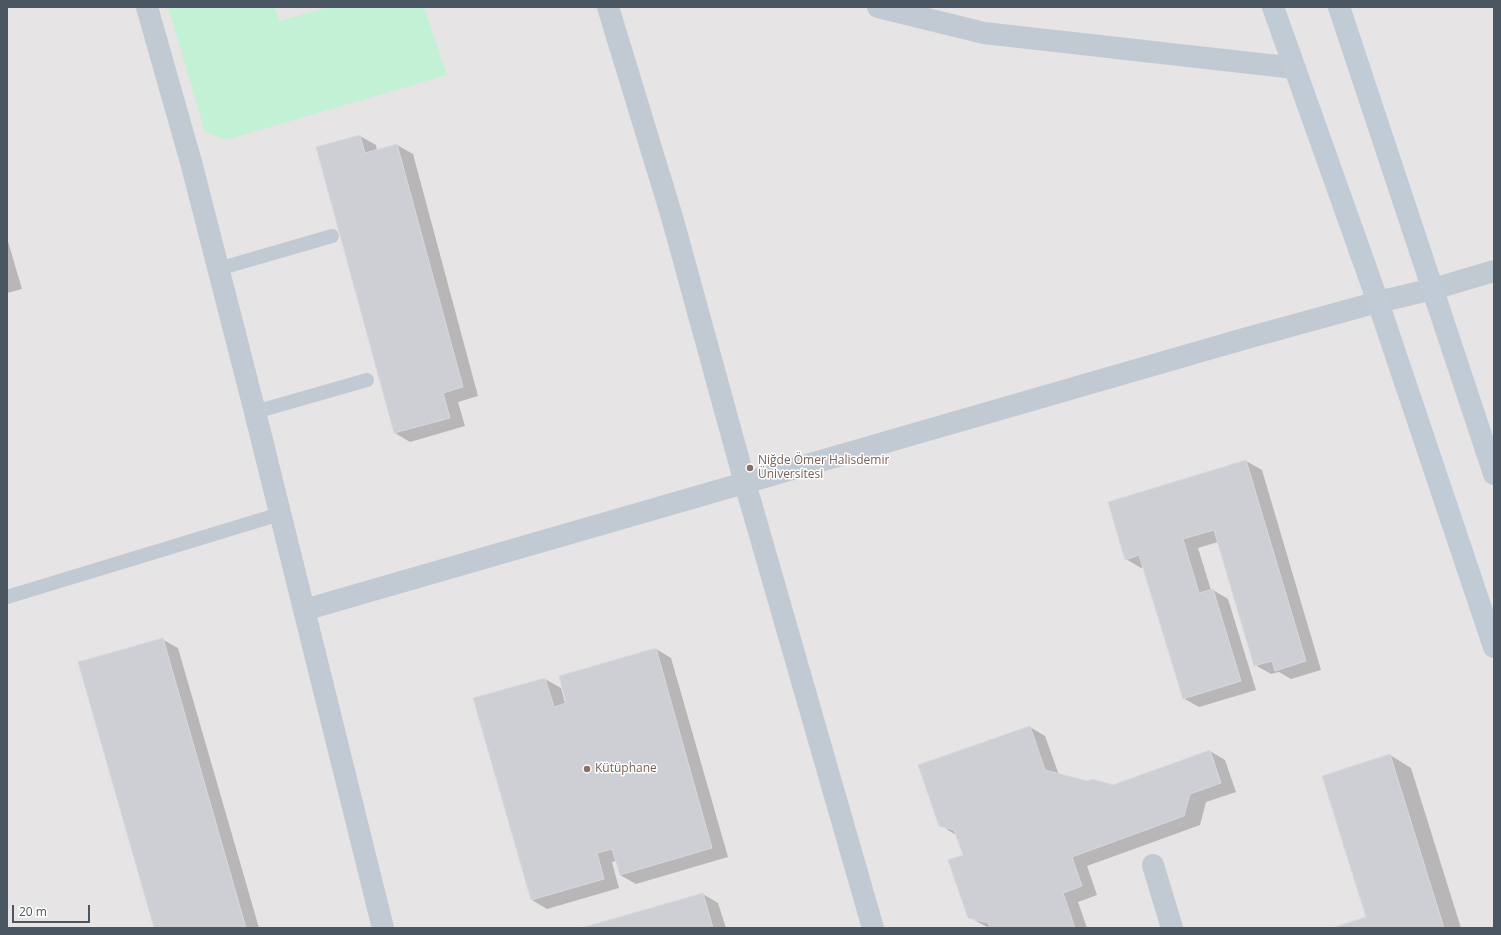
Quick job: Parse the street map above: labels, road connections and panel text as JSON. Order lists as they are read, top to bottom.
{
  "places": ["Niğde Ömer Halisdemir Üniversitesi", "Kütüphane"],
  "scale_bar": "20 m"
}
